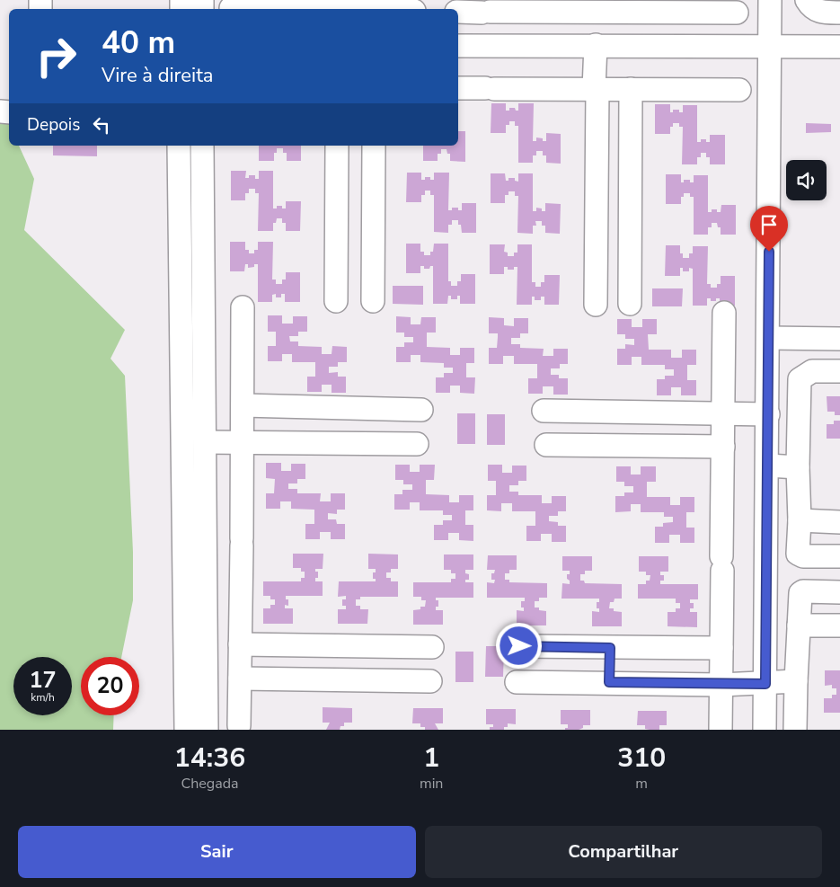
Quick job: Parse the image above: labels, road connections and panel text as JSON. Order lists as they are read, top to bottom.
{
  "page": {
    "turn": ["40 m", "Vire à direita"],
    "then": "Depois",
    "speed": "17 km/h",
    "limit": "20",
    "eta": [
      "14:36",
      "Chegada",
      "1",
      "min",
      "310",
      "m"
    ],
    "buttons": ["Sair", "Compartilhar"]
  }
}
